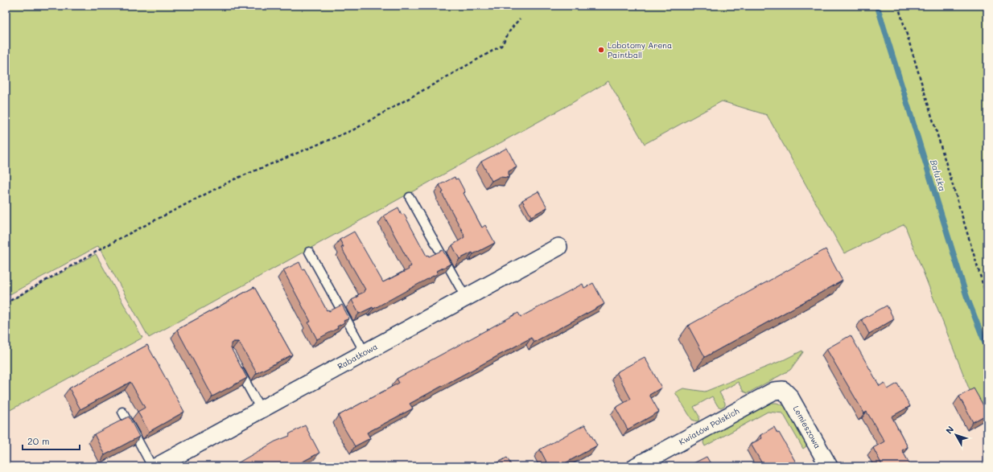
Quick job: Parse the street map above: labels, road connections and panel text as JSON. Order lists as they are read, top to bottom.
{
  "streets": {
    "street": ["Rabatkowa", "Kwiatów Polskich", "Lemieszowa"]
  },
  "crossings": [
    ["Kwiatów Polskich", "Lemieszowa"]
  ],
  "water": ["Bałutka"],
  "places": ["Lobotomy Arena Paintball"],
  "scale_bar": "20 m",
  "north": "top left"
}
